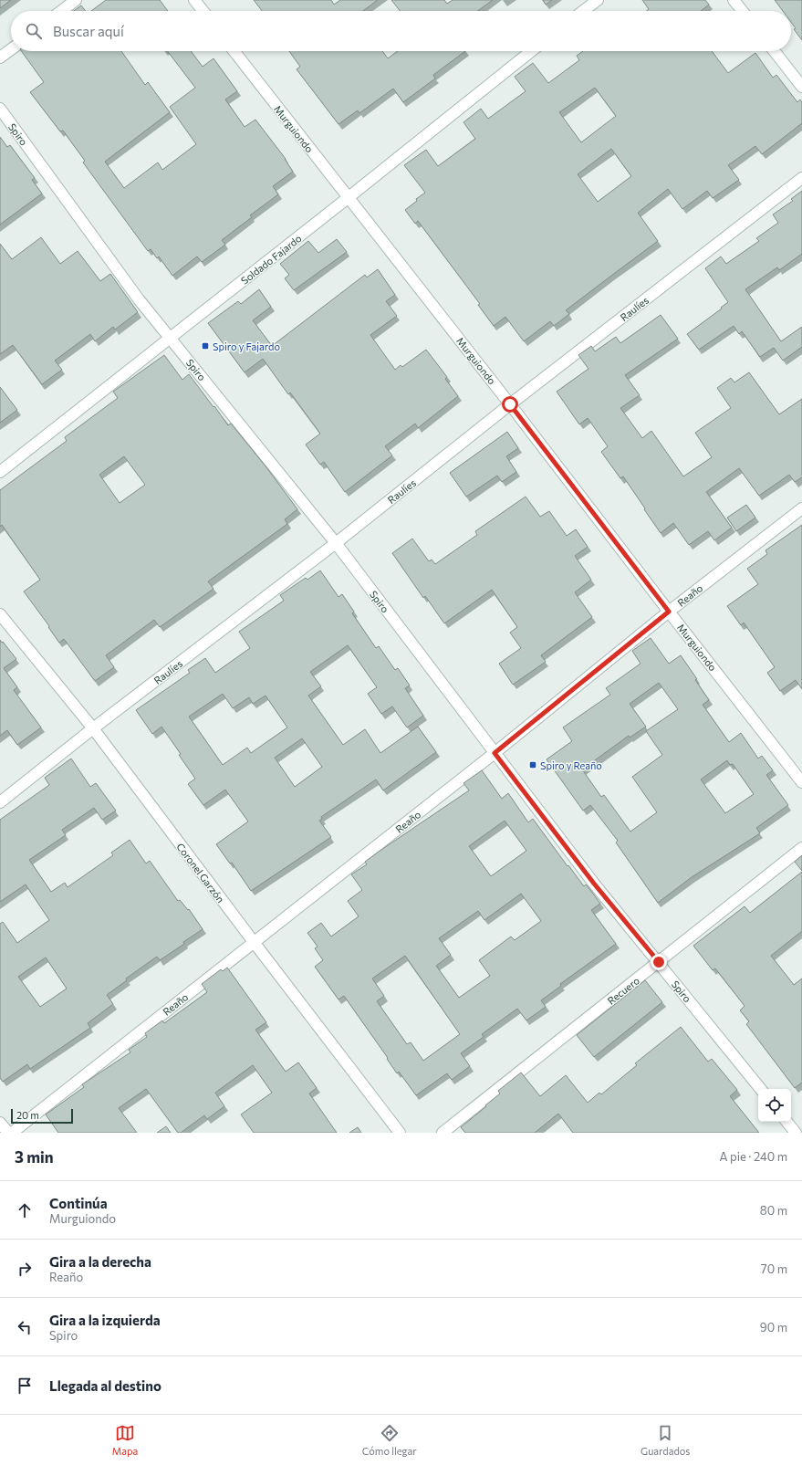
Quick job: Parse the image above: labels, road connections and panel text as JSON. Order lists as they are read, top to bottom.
{
  "streets": {
    "street": [
      "Murguiondo",
      "Spiro",
      "Soldado Fajardo",
      "Raulíes",
      "Reaño",
      "Coronel Garzón",
      "Recuero"
    ]
  },
  "crossings": [
    ["Murguiondo", "Soldado Fajardo"],
    ["Murguiondo", "Raulíes"],
    ["Murguiondo", "Reaño"],
    ["Spiro", "Soldado Fajardo"],
    ["Spiro", "Raulíes"],
    ["Spiro", "Reaño"],
    ["Spiro", "Recuero"],
    ["Raulíes", "Coronel Garzón"],
    ["Reaño", "Coronel Garzón"]
  ],
  "places": {
    "transit": ["Spiro y Fajardo", "Spiro y Reaño"]
  },
  "scale_bar": "20 m",
  "page": {
    "search": "Buscar aquí",
    "scale": "20 m",
    "heading": ["3 min", "A pie · 240 m"],
    "list": [
      ["Continúa", "Murguiondo", "80 m"],
      ["Gira a la derecha", "Reaño", "70 m"],
      ["Gira a la izquierda", "Spiro", "90 m"],
      "Llegada al destino"
    ],
    "nav": ["Mapa", "Cómo llegar", "Guardados"]
  }
}
